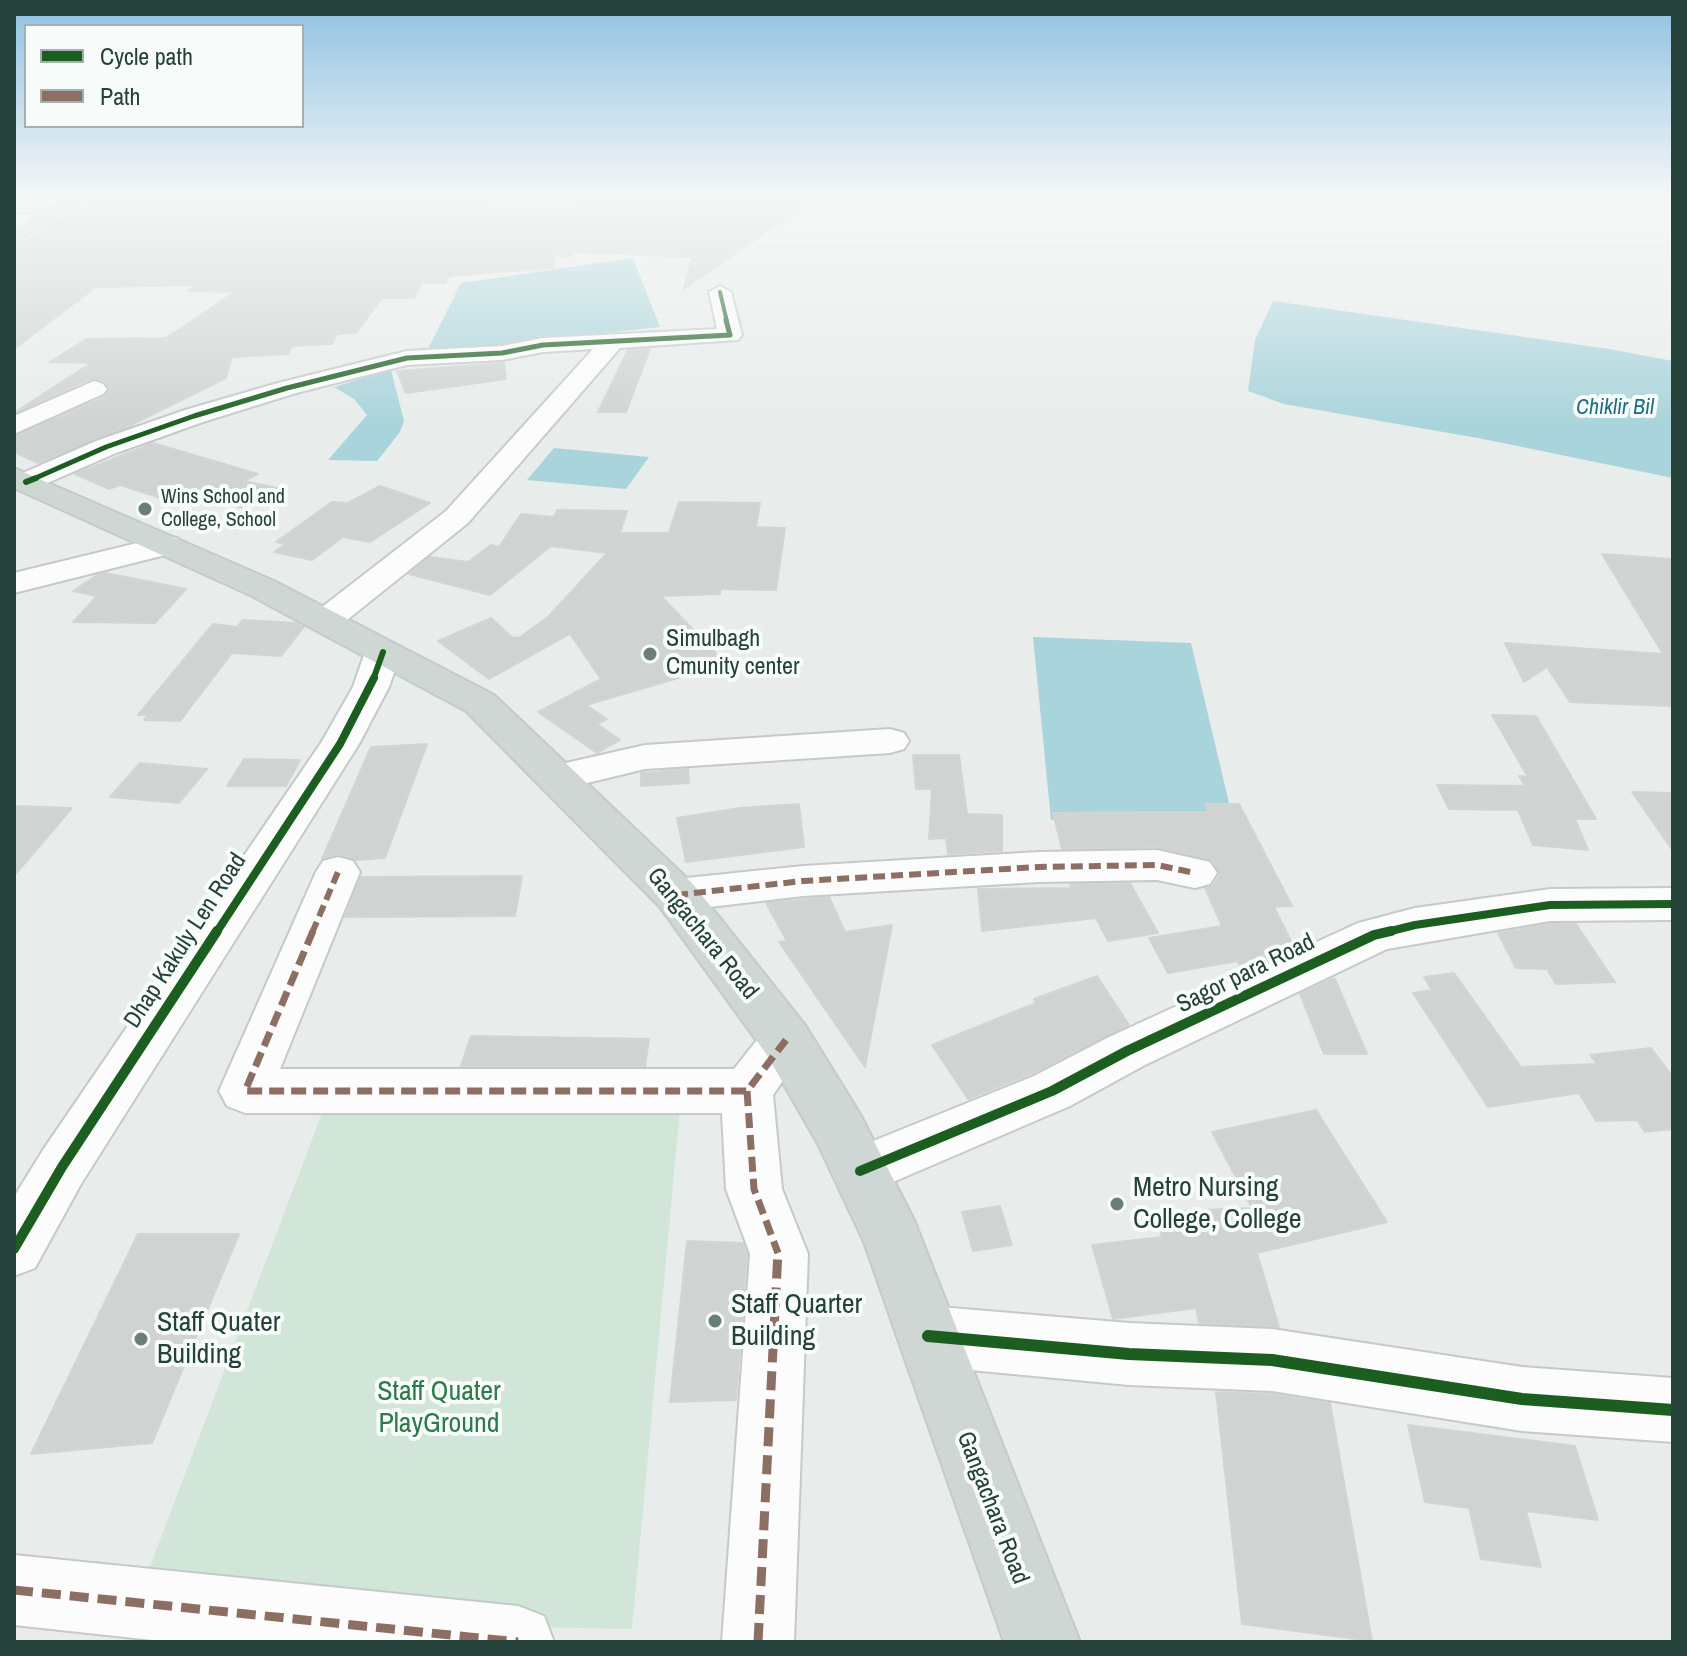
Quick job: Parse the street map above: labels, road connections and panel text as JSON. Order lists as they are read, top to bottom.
{
  "streets": {
    "main road": ["Gangachara Road"],
    "street": ["Dhap Kakuly Len Road", "Sagor para Road"]
  },
  "crossings": [
    ["Gangachara Road", "Dhap Kakuly Len Road"],
    ["Gangachara Road", "Sagor para Road"]
  ],
  "water": ["Chiklir Bil"],
  "parks": ["Staff Quater PlayGround"],
  "places": [
    "Wins School and College, School",
    "Simulbagh Cmunity center",
    "Metro Nursing College, College",
    "Staff Quarter Building",
    "Staff Quater Building"
  ],
  "legend": ["Cycle path", "Path"]
}
